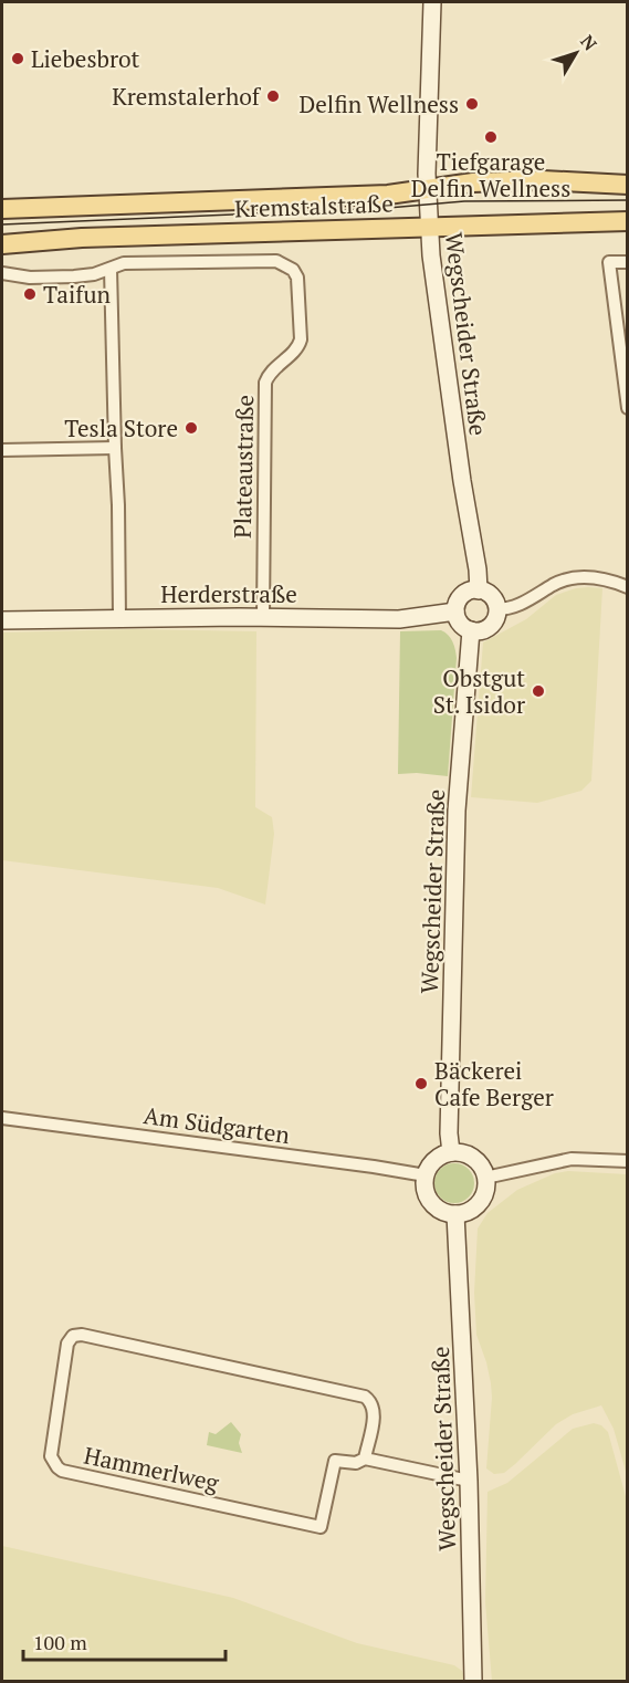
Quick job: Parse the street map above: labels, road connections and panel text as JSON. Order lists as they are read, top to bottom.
{
  "streets": {
    "main road": ["Kremstalstraße"],
    "street": [
      "Wegscheider Straße",
      "Plateaustraße",
      "Herderstraße",
      "Am Südgarten",
      "Hammerlweg"
    ]
  },
  "crossings": [
    ["Kremstalstraße", "Wegscheider Straße"],
    ["Wegscheider Straße", "Herderstraße"],
    ["Wegscheider Straße", "Am Südgarten"],
    ["Wegscheider Straße", "Hammerlweg"],
    ["Plateaustraße", "Herderstraße"]
  ],
  "places": [
    "Liebesbrot",
    "Kremstalerhof",
    "Delfin Wellness",
    "Tiefgarage Delfin Wellness",
    "Taifun",
    "Tesla Store",
    "Obstgut St. Isidor",
    "Bäckerei Cafe Berger"
  ],
  "scale_bar": "100 m",
  "north": "top right"
}
